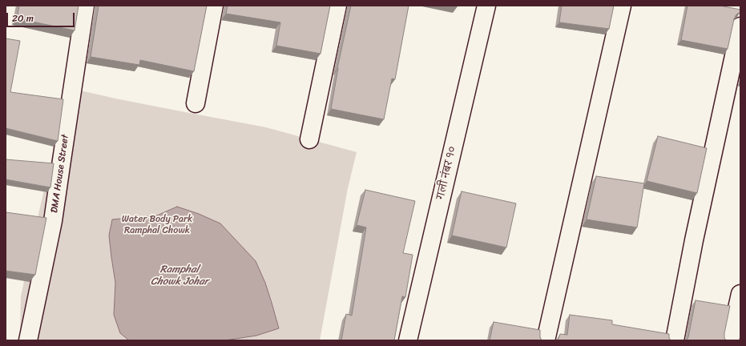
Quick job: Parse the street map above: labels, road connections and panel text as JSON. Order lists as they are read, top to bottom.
{
  "streets": {
    "street": ["गली नंबर १०", "DMA House Street"]
  },
  "water": ["Ramphal Chowk Johar"],
  "parks": ["Water Body Park Ramphal Chowk"],
  "scale_bar": "20 m"
}
